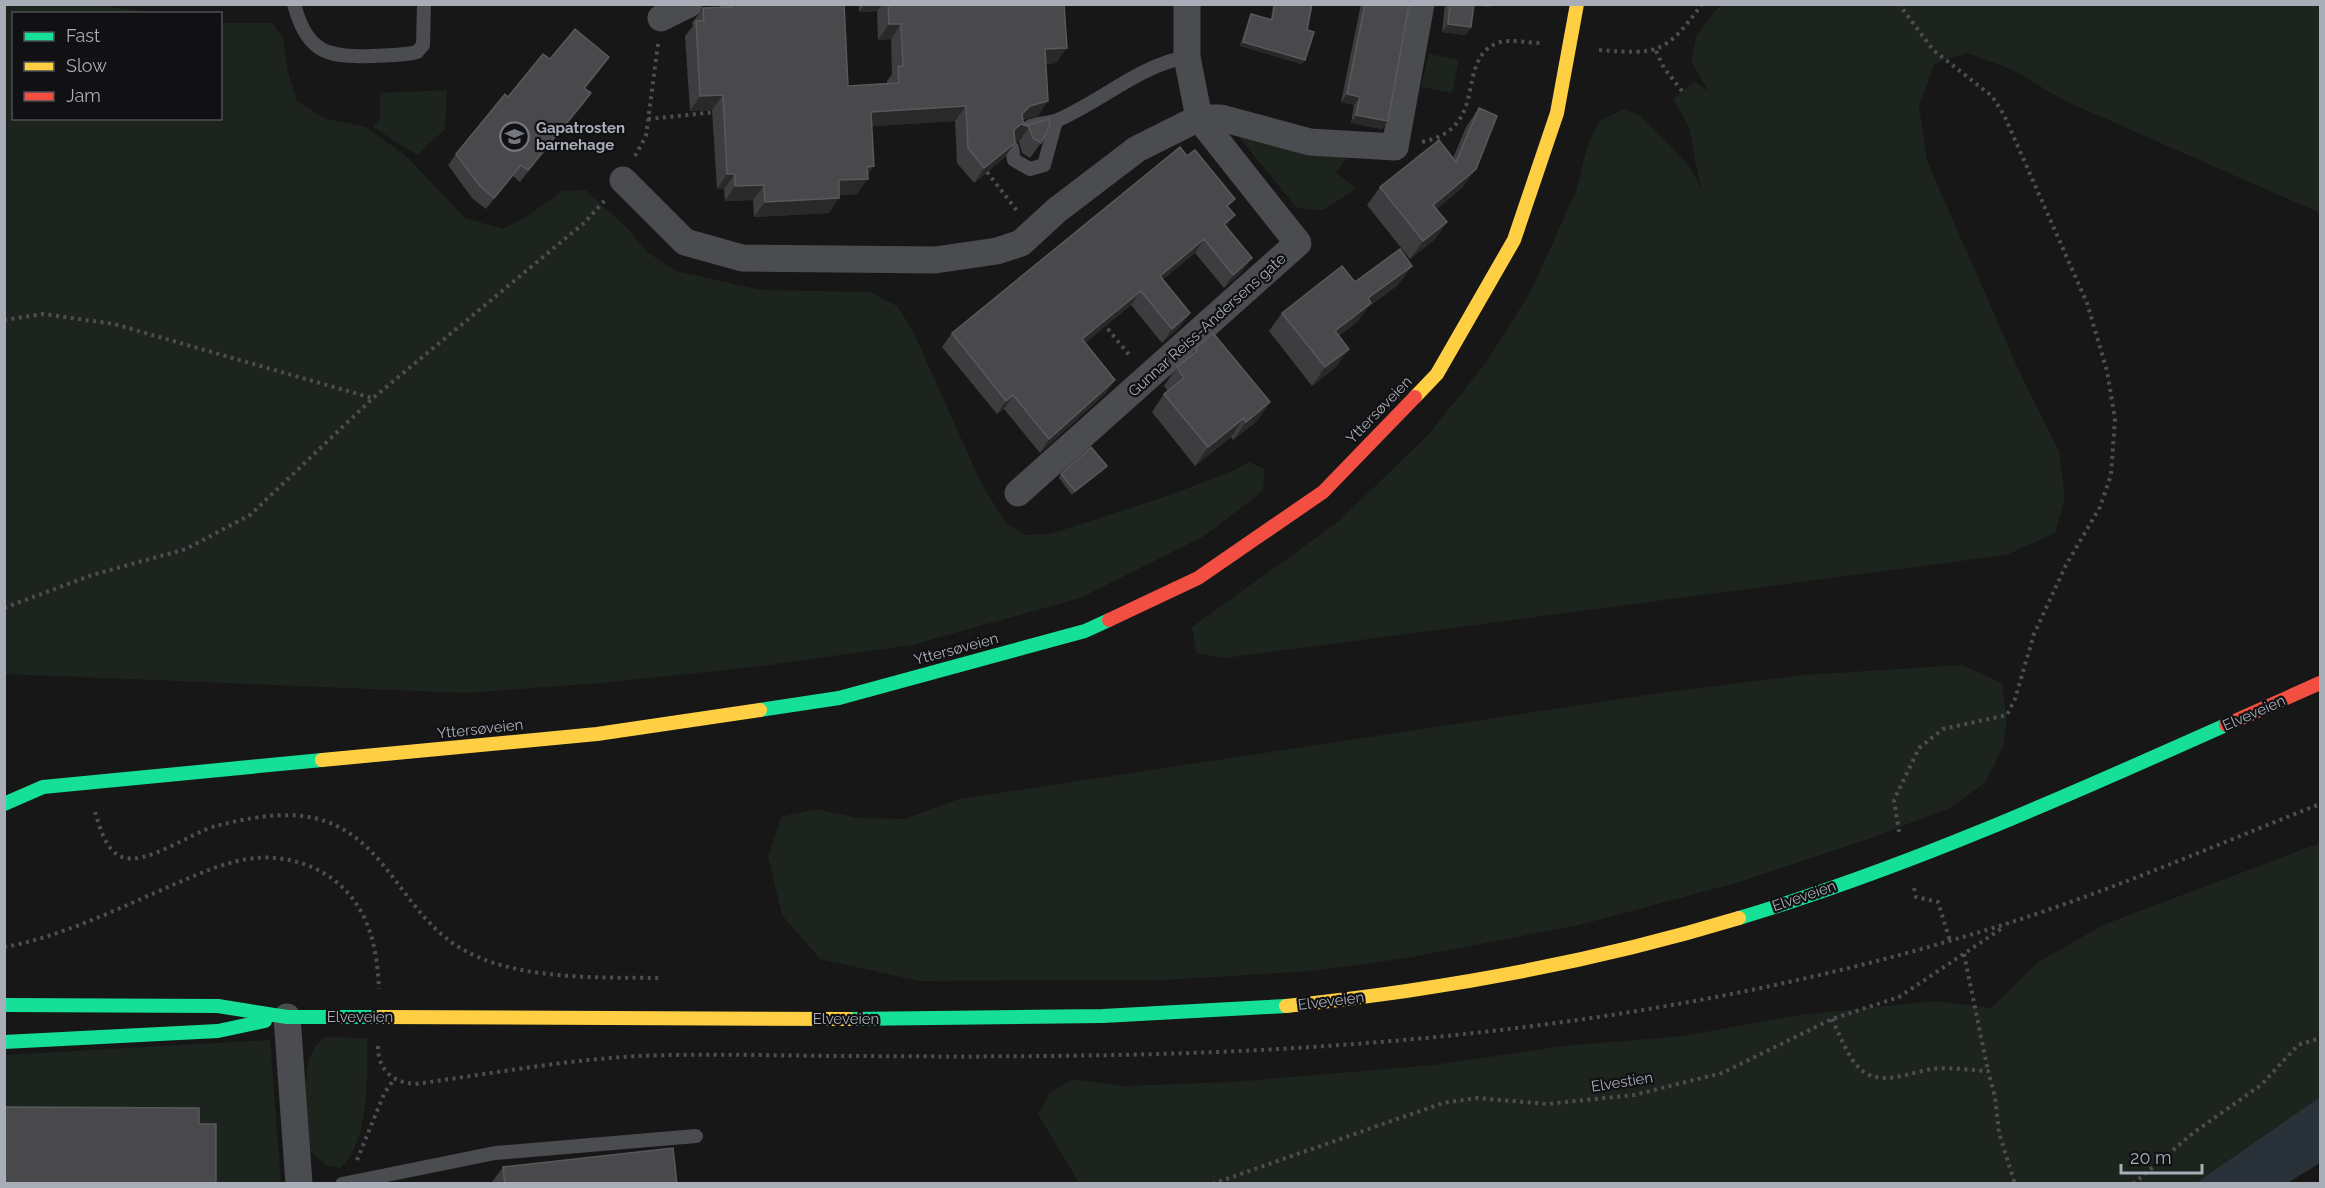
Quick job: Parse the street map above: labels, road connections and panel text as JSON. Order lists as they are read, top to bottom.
{
  "streets": {
    "main road": ["Yttersøveien", "Elveveien"],
    "street": ["Gunnar Reiss-Andersens gate"],
    "path": ["Elvestien"]
  },
  "places": {
    "school or university": ["Gapatrosten barnehage"]
  },
  "legend": ["Fast", "Slow", "Jam"],
  "scale_bar": "20 m"
}
